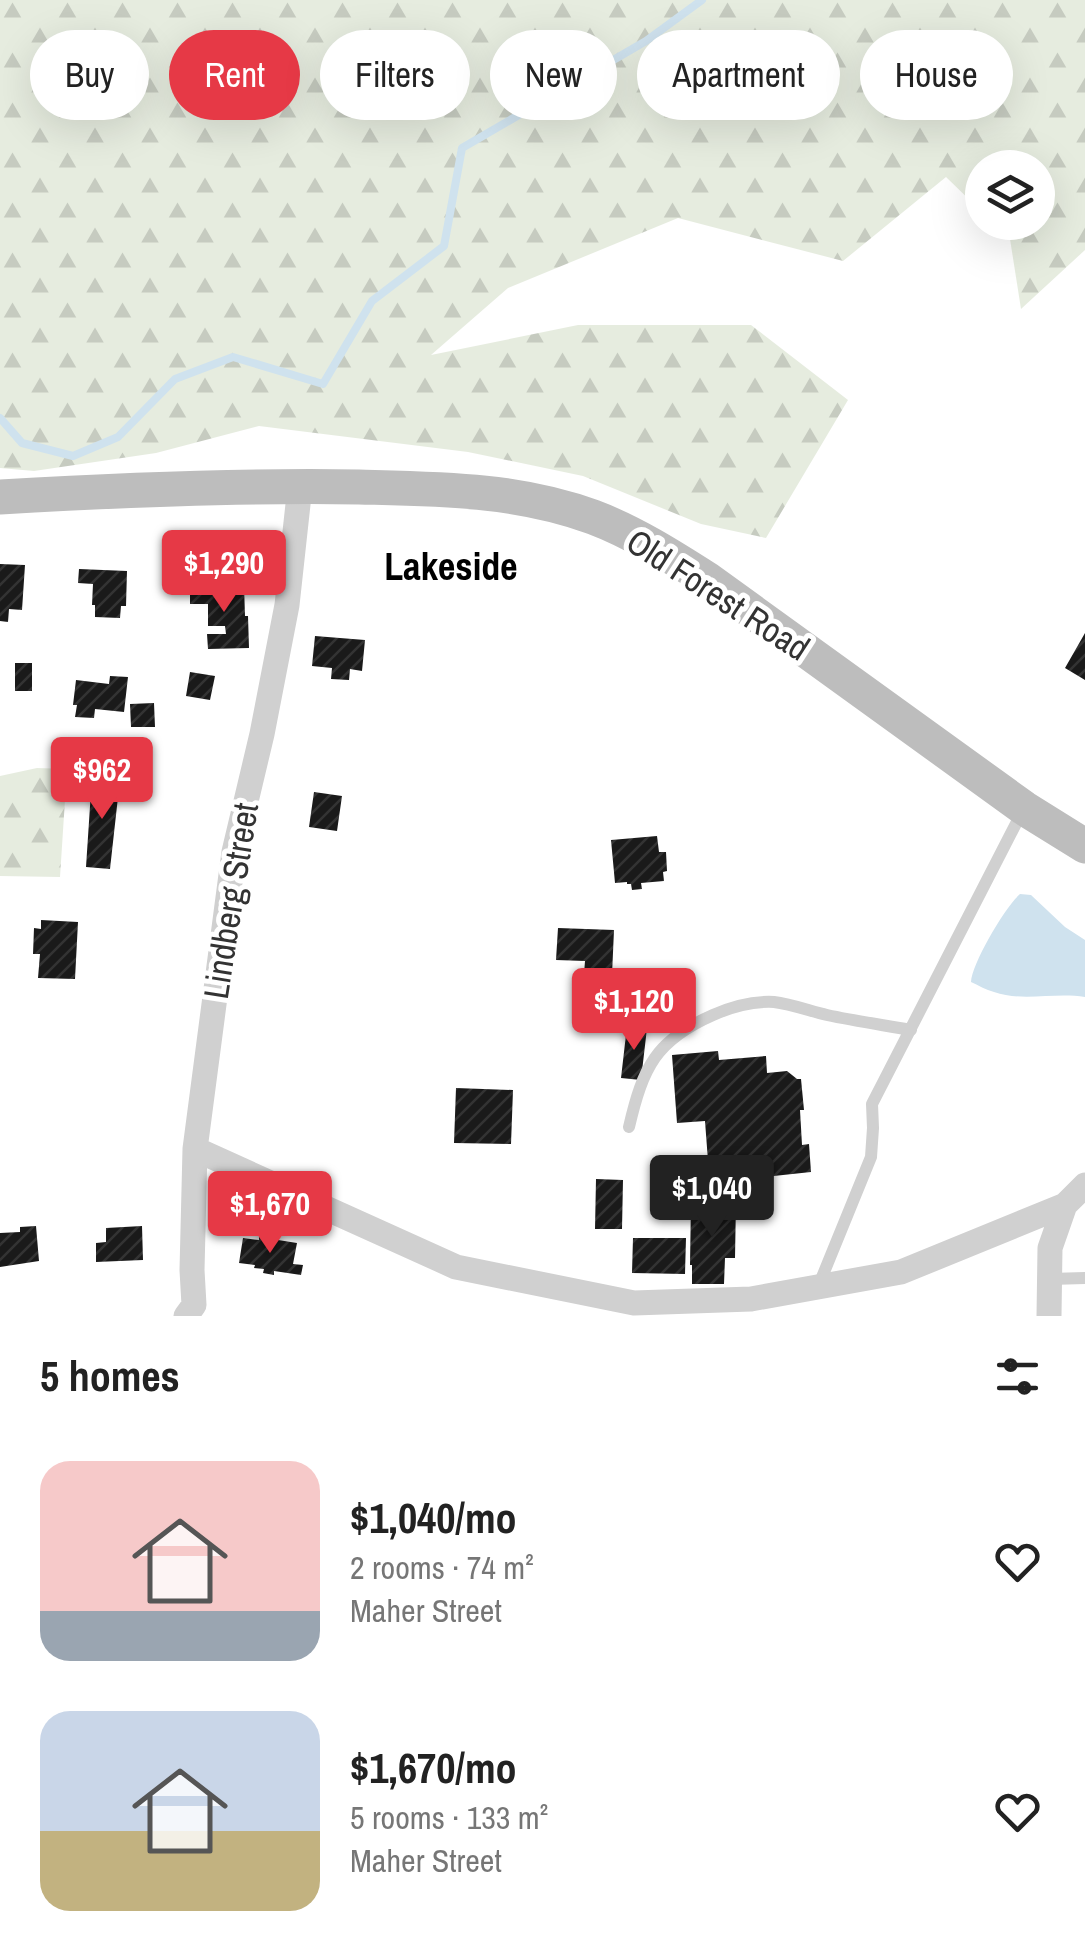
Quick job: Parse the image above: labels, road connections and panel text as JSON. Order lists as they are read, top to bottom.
{
  "streets": {
    "main road": ["Old Forest Road"],
    "street": ["Lindberg Street"]
  },
  "crossings": [
    ["Old Forest Road", "Lindberg Street"]
  ],
  "districts": ["Lakeside"],
  "page": {
    "chip": [
      "Buy",
      "Rent",
      "Filters",
      "New",
      "Apartment",
      "House"
    ],
    "price": [
      "$1,290",
      "$962",
      "$1,120",
      "$1,040",
      "$1,670"
    ],
    "heading": "5 homes",
    "list": [
      {
        "name": "$1,040/mo",
        "note": "2 rooms · 74 m² · Maher Street"
      },
      {
        "name": "$1,670/mo",
        "note": "5 rooms · 133 m² · Maher Street"
      }
    ]
  }
}
